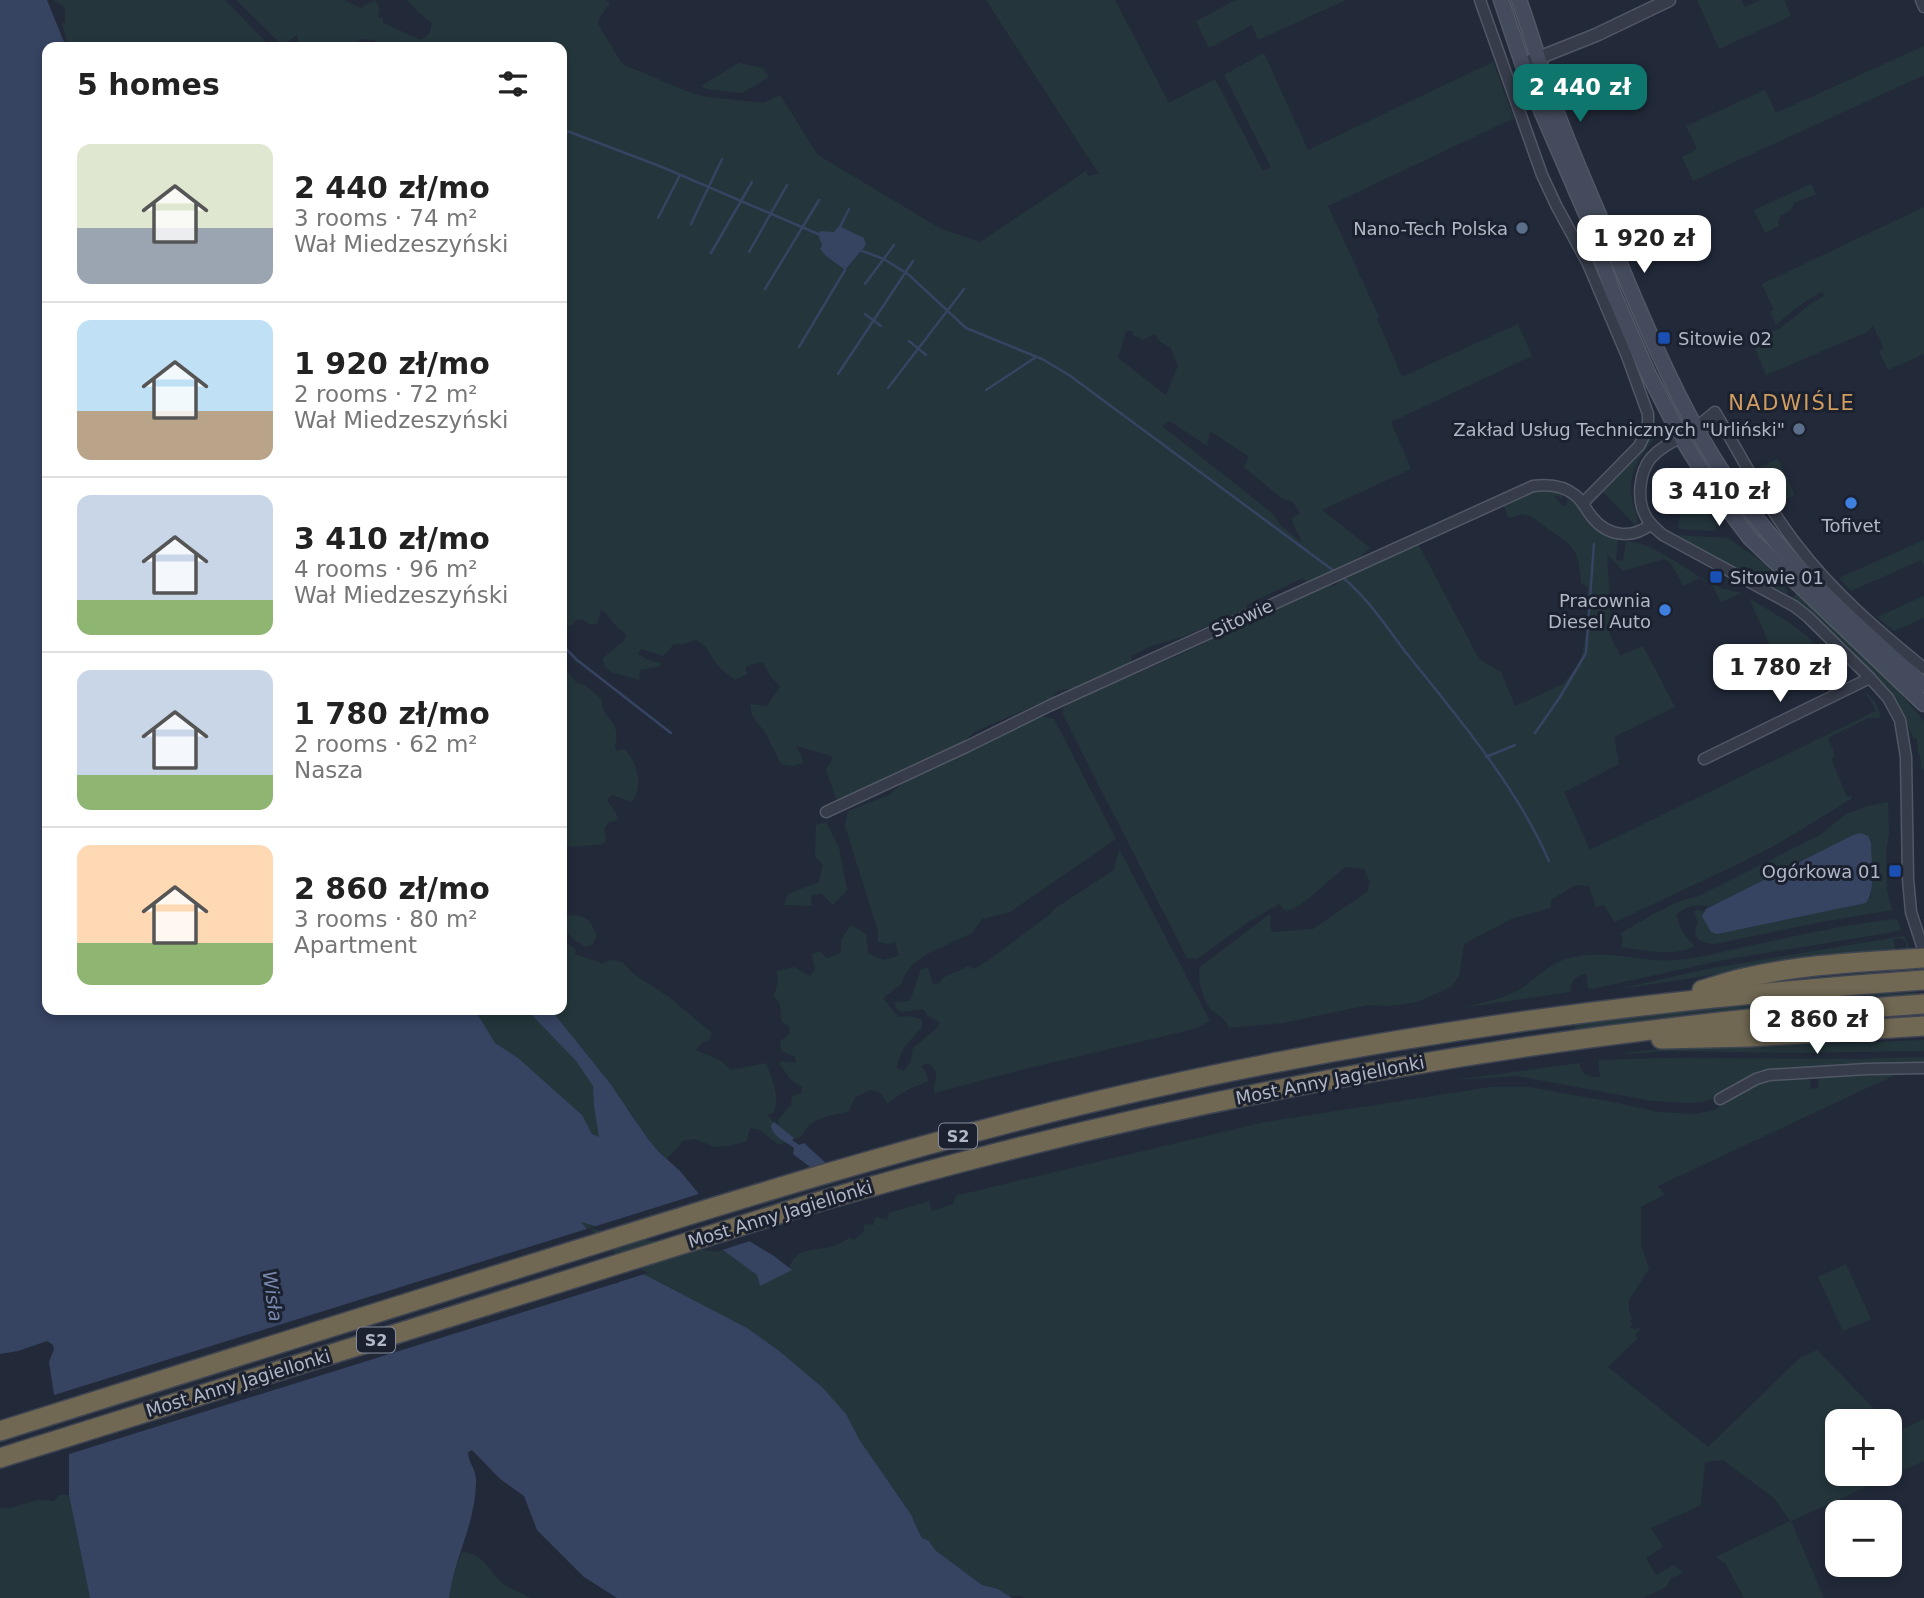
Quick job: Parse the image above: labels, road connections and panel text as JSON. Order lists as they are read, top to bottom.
{
  "streets": {
    "highway": ["Most Anny Jagiellonki", "S2"],
    "street": ["Sitowie"]
  },
  "crossings": [
    ["Most Anny Jagiellonki", "S2"]
  ],
  "districts": ["NADWIŚLE"],
  "water": ["Wisła"],
  "places": {
    "other": [
      "Nano-Tech Polska",
      "Zakład Usług Technicznych \"Urliński\"",
      "Tofivet",
      "Pracownia Diesel Auto"
    ],
    "transit": ["Sitowie 02", "Sitowie 01", "Ogórkowa 01"]
  },
  "page": {
    "heading": "5 homes",
    "price": [
      "2 440 zł",
      "1 920 zł",
      "3 410 zł",
      "1 780 zł",
      "2 860 zł"
    ],
    "list": [
      {
        "name": "2 440 zł/mo",
        "note": "3 rooms · 74 m² · Wał Miedzeszyński"
      },
      {
        "name": "1 920 zł/mo",
        "note": "2 rooms · 72 m² · Wał Miedzeszyński"
      },
      {
        "name": "3 410 zł/mo",
        "note": "4 rooms · 96 m² · Wał Miedzeszyński"
      },
      {
        "name": "1 780 zł/mo",
        "note": "2 rooms · 62 m² · Nasza"
      },
      {
        "name": "2 860 zł/mo",
        "note": "3 rooms · 80 m² · Apartment"
      }
    ],
    "map_buttons": ["+", "−"]
  }
}
